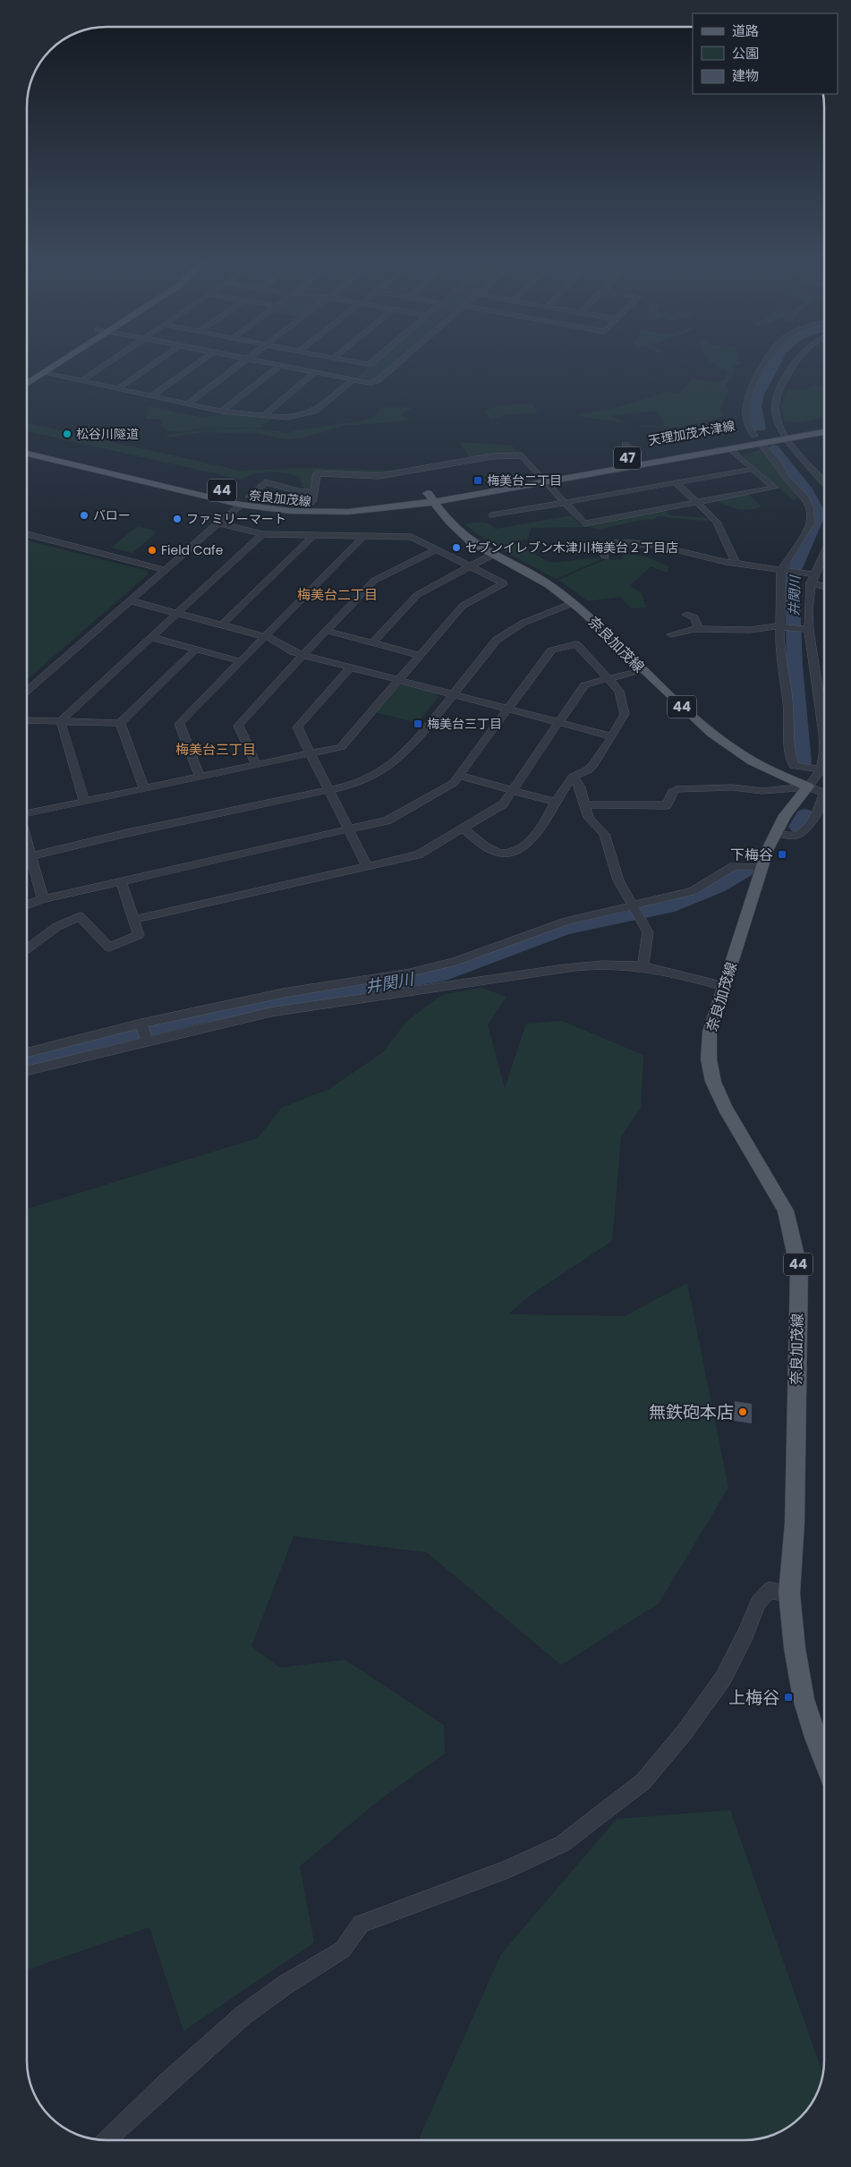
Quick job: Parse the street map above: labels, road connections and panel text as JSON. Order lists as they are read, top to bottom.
{
  "streets": {
    "main road": [
      "天理加茂木津線",
      "47",
      "44",
      "奈良加茂線"
    ]
  },
  "crossings": [
    ["天理加茂木津線", "奈良加茂線"]
  ],
  "districts": ["梅美台二丁目", "梅美台三丁目"],
  "water": ["井関川"],
  "places": {
    "other": [
      "松谷川隧道",
      "バロー",
      "ファミリーマート",
      "セブンイレブン木津川梅美台２丁目店",
      "Field Cafe",
      "無鉄砲本店"
    ],
    "transit": [
      "梅美台二丁目",
      "梅美台三丁目",
      "下梅谷",
      "上梅谷"
    ]
  },
  "legend": ["道路", "公園", "建物"]
}
